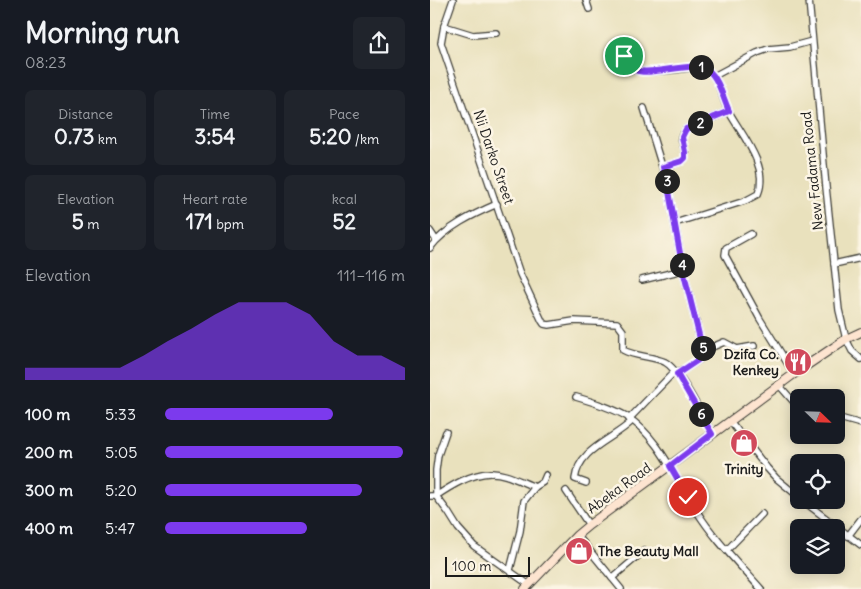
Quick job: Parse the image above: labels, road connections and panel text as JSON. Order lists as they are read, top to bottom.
{
  "streets": {
    "street": ["Nii Darko Street", "New Fadama Road", "Abeka Road"]
  },
  "crossings": [
    ["New Fadama Road", "Abeka Road"]
  ],
  "places": {
    "restaurant": ["Dzifa Co. Kenkey"],
    "shop": ["Trinity", "The Beauty Mall"]
  },
  "scale_bar": "100 m",
  "north": "bottom right",
  "page": {
    "heading": ["Morning run", "08:23"],
    "pins": [
      "1",
      "2",
      "3",
      "4",
      "5",
      "6"
    ],
    "stats": [
      ["Distance", "0.73 km"],
      ["Time", "3:54"],
      ["Pace", "5:20 /km"],
      ["Elevation", "5 m"],
      ["Heart rate", "171 bpm"],
      ["kcal", "52"]
    ],
    "chart": ["Elevation", "111–116 m"],
    "list": [
      {
        "name": "100 m",
        "note": "5:33"
      },
      {
        "name": "200 m",
        "note": "5:05"
      },
      {
        "name": "300 m",
        "note": "5:20"
      },
      {
        "name": "400 m",
        "note": "5:47"
      }
    ],
    "scale": "100 m"
  }
}
